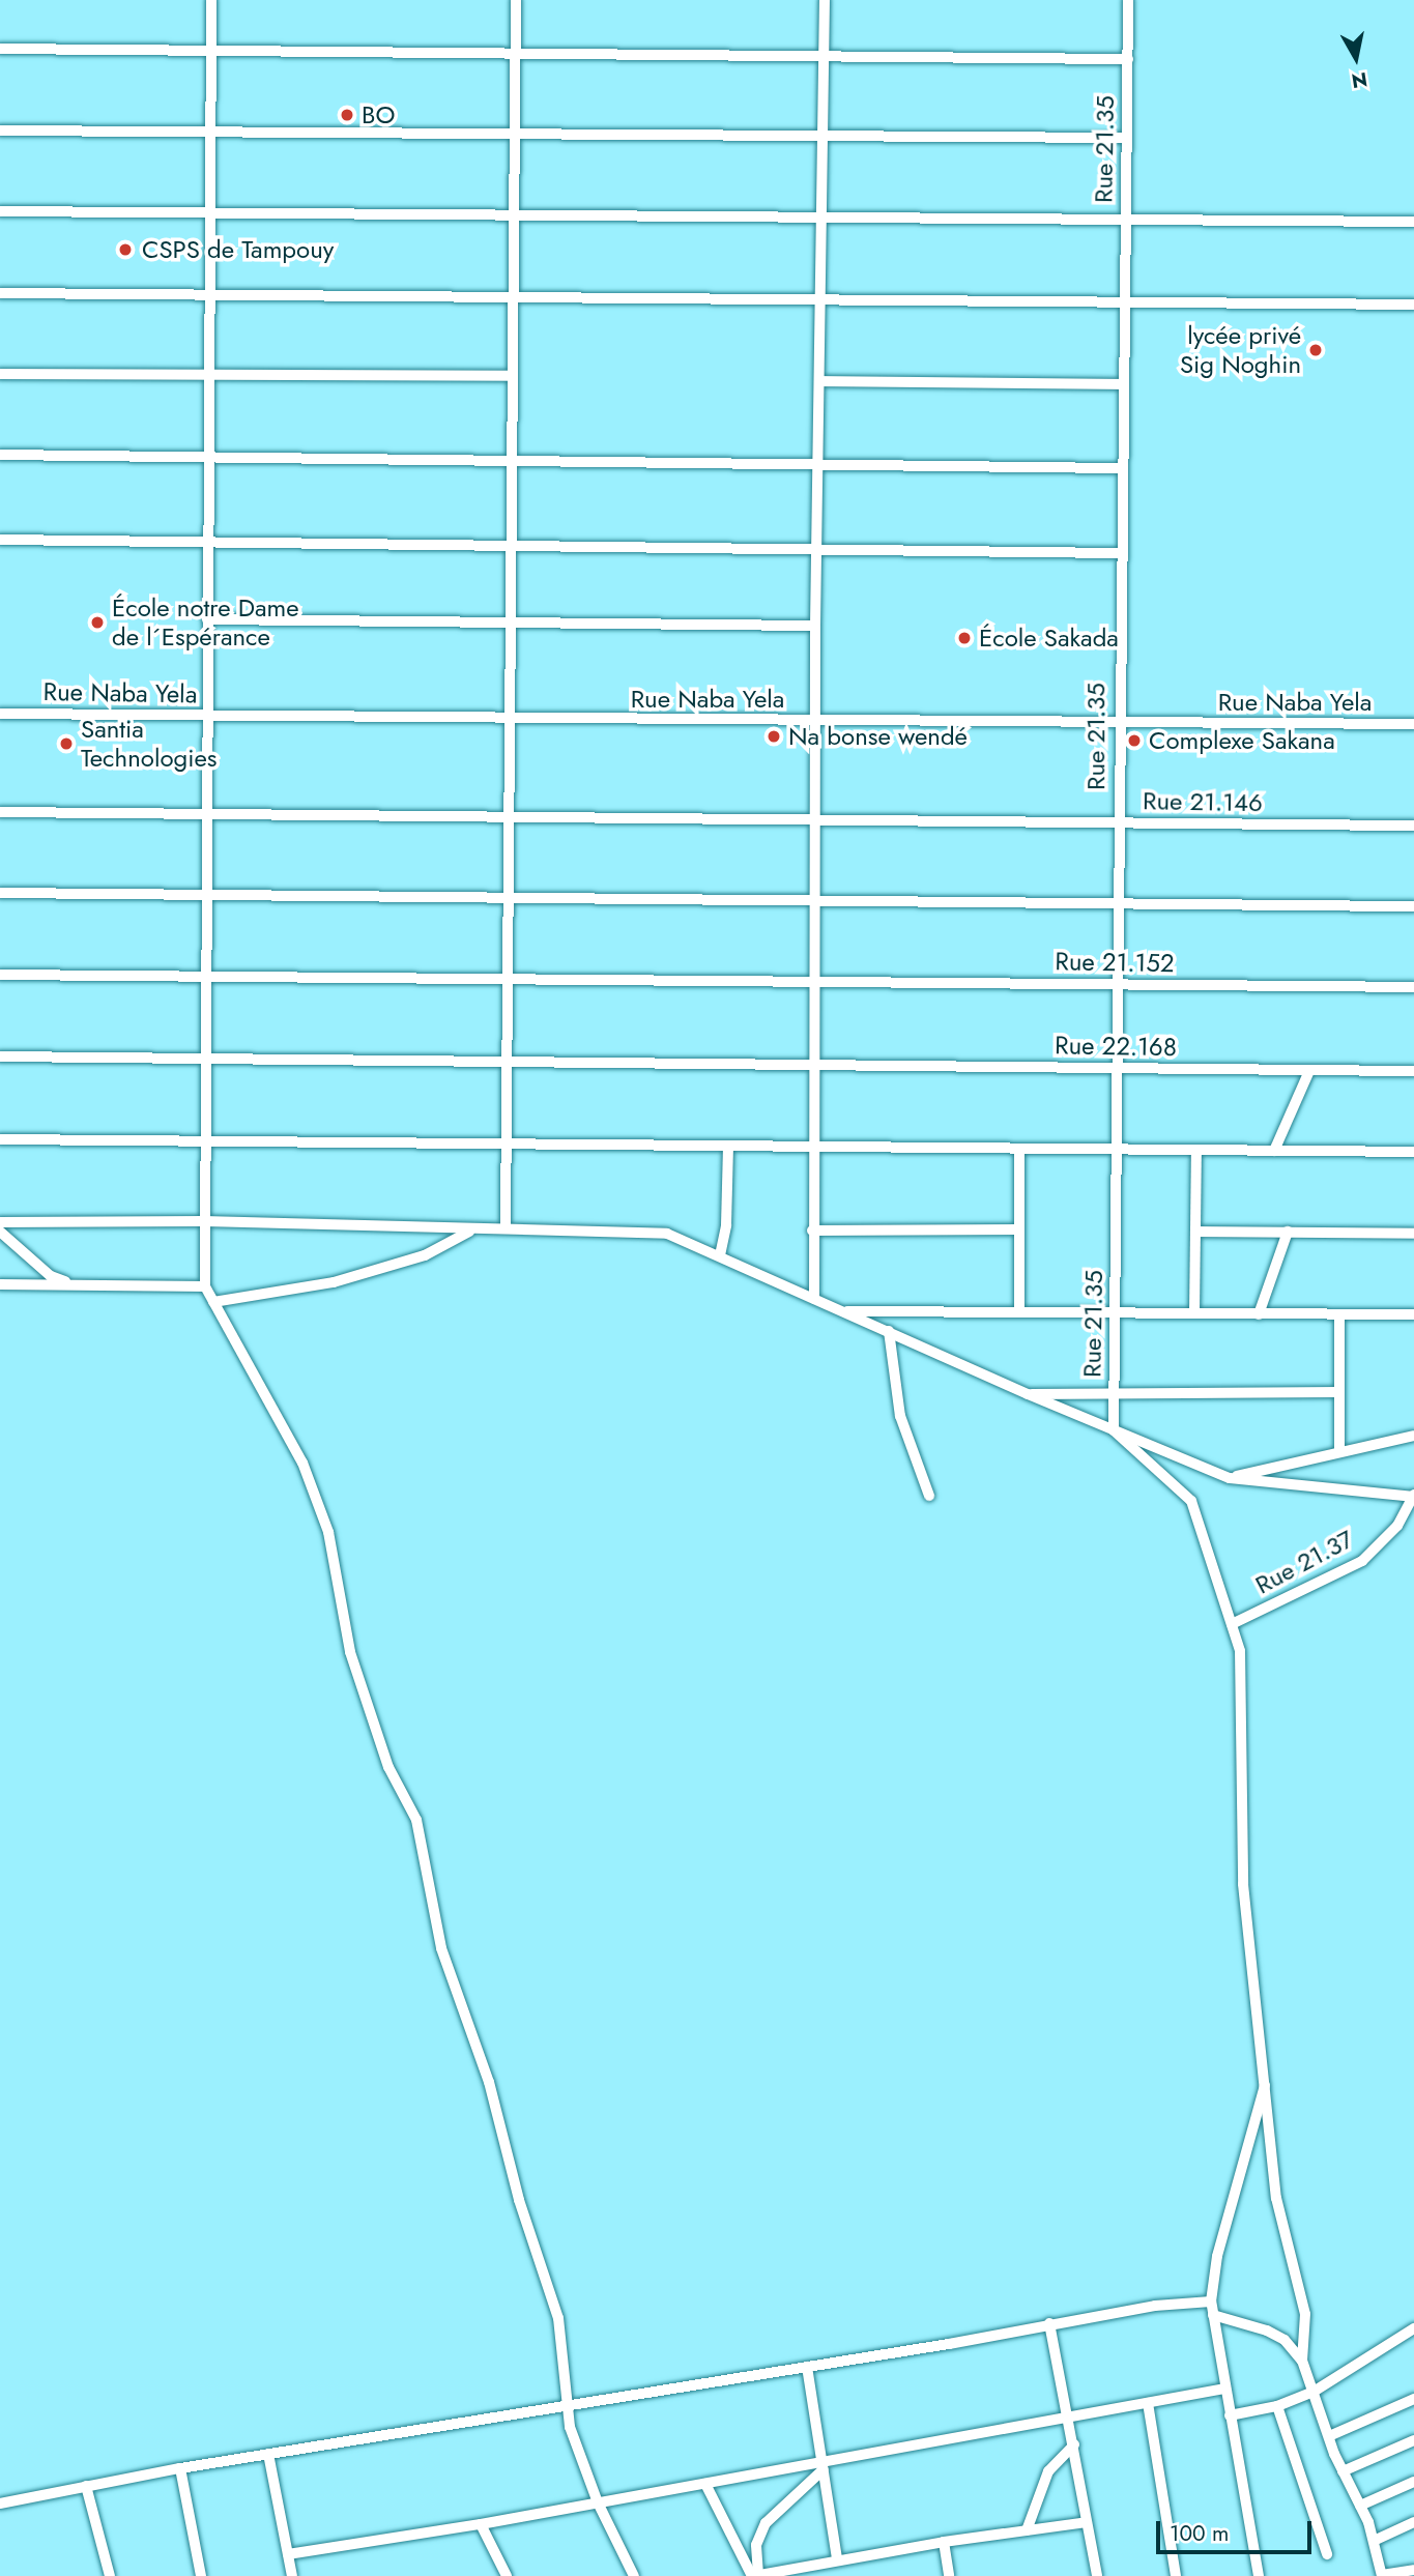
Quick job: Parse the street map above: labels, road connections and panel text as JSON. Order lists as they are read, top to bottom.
{
  "streets": {
    "street": [
      "Rue 21.35",
      "Rue Naba Yela",
      "Rue 21.146",
      "Rue 21.152",
      "Rue 22.168",
      "Rue 21.37"
    ]
  },
  "crossings": [
    ["Rue 21.35", "Rue Naba Yela"],
    ["Rue 21.35", "Rue 21.146"],
    ["Rue 21.35", "Rue 21.152"],
    ["Rue 21.35", "Rue 22.168"]
  ],
  "places": [
    "BO",
    "CSPS de Tampouy",
    "lycée privé Sig Noghin",
    "École notre Dame de l´Espérance",
    "École Sakada",
    "Na bonse wendé",
    "Complexe Sakana",
    "Santia Technologies"
  ],
  "scale_bar": "100 m",
  "north": "bottom"
}
